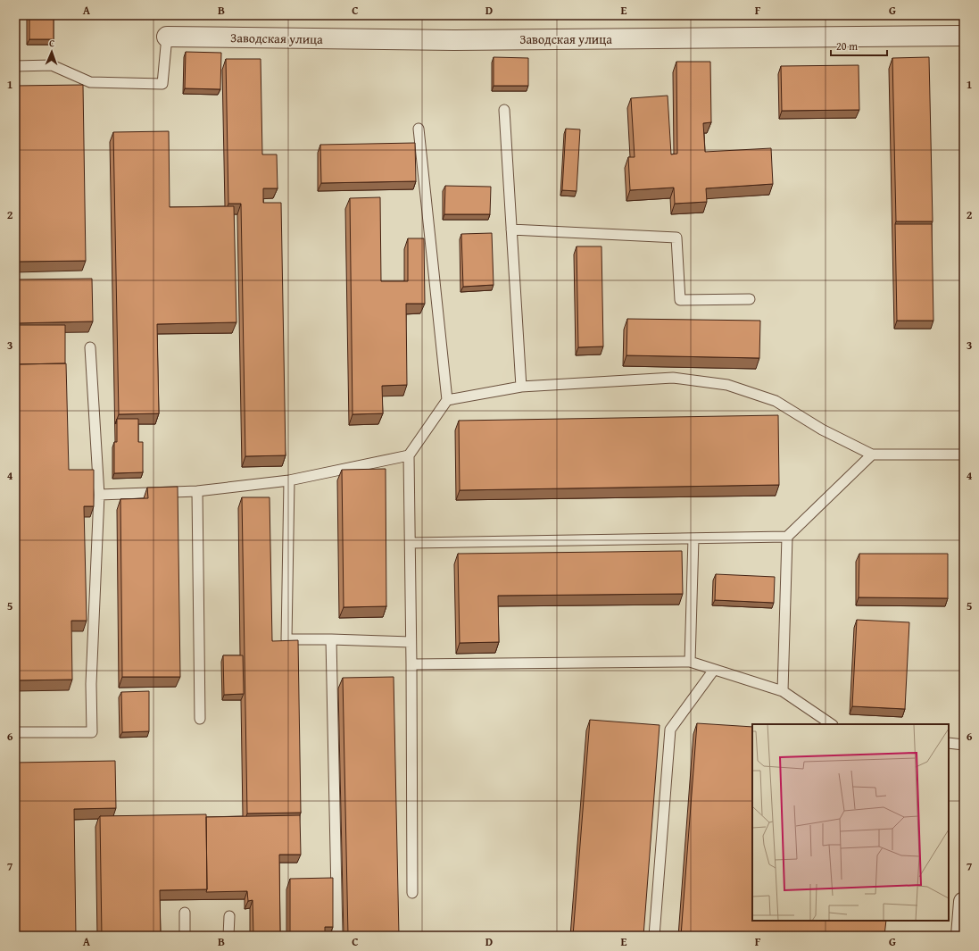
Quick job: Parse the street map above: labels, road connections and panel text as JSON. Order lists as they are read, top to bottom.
{
  "streets": {
    "street": ["Заводская улица"]
  },
  "scale_bar": "20 m",
  "north": "top",
  "grid": {
    "columns": [
      "A",
      "B",
      "C",
      "D",
      "E",
      "F",
      "G"
    ],
    "rows": [
      "1",
      "2",
      "3",
      "4",
      "5",
      "6",
      "7"
    ]
  }
}
